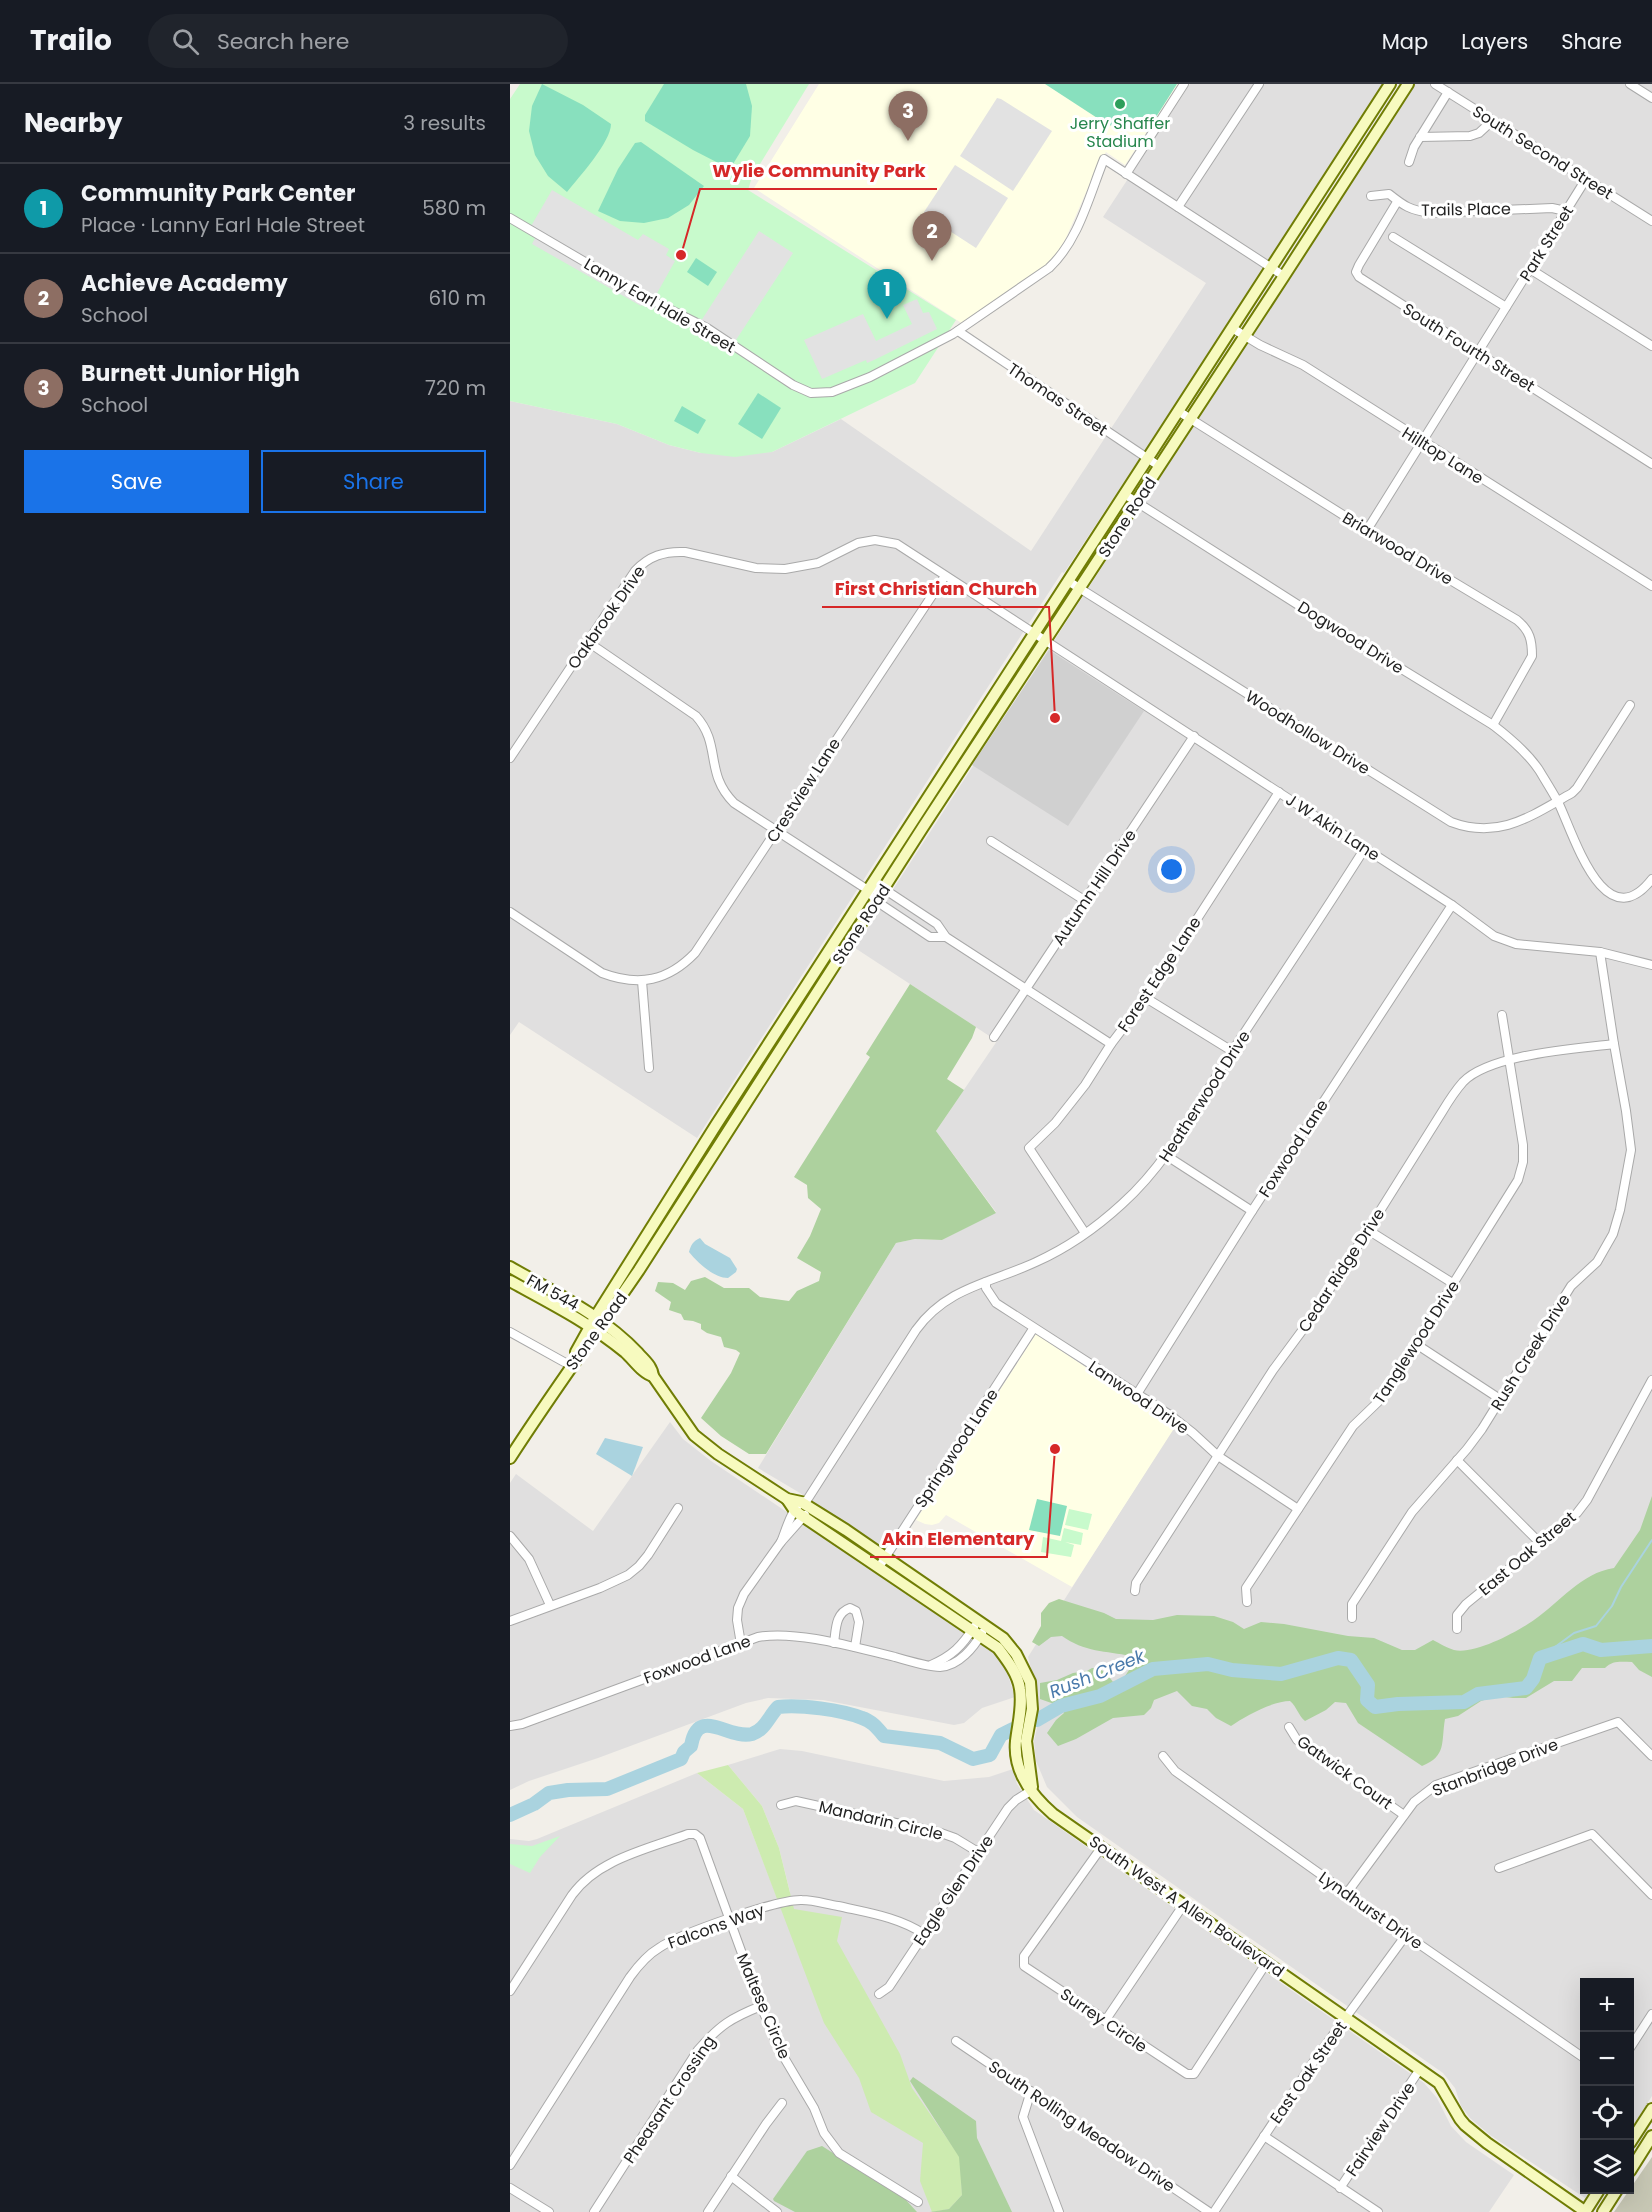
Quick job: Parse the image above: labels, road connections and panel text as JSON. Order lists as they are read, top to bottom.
{
  "streets": {
    "main road": ["Stone Road", "FM 544", "South West A Allen Boulevard"],
    "street": [
      "South Second Street",
      "Trails Place",
      "Park Street",
      "Lanny Earl Hale Street",
      "South Fourth Street",
      "Thomas Street",
      "Hilltop Lane",
      "Briarwood Drive",
      "Oakbrook Drive",
      "Dogwood Drive",
      "Woodhollow Drive",
      "Crestview Lane",
      "J W Akin Lane",
      "Autumn Hill Drive",
      "Forest Edge Lane",
      "Heatherwood Drive",
      "Foxwood Lane",
      "Cedar Ridge Drive",
      "Tanglewood Drive",
      "Rush Creek Drive",
      "Lanwood Drive",
      "Springwood Lane",
      "East Oak Street",
      "Stanbridge Drive",
      "Gatwick Court",
      "Mandarin Circle",
      "Eagle Glen Drive",
      "Lyndhurst Drive",
      "Falcons Way",
      "Maltese Circle",
      "Surrey Circle",
      "Pheasant Crossing",
      "South Rolling Meadow Drive",
      "Fairview Drive"
    ]
  },
  "crossings": [
    ["South Second Street", "Park Street"],
    ["Trails Place", "Park Street"],
    ["Trails Place", "South Fourth Street"],
    ["Park Street", "South Fourth Street"],
    ["Park Street", "Hilltop Lane"],
    ["Park Street", "Briarwood Drive"],
    ["Lanny Earl Hale Street", "Thomas Street"],
    ["Thomas Street", "Stone Road"],
    ["Hilltop Lane", "Stone Road"],
    ["Stone Road", "Briarwood Drive"],
    ["Stone Road", "Oakbrook Drive"],
    ["Stone Road", "Dogwood Drive"],
    ["Stone Road", "Woodhollow Drive"],
    ["Stone Road", "J W Akin Lane"],
    ["Stone Road", "FM 544"],
    ["Briarwood Drive", "Dogwood Drive"],
    ["Oakbrook Drive", "Crestview Lane"],
    ["Oakbrook Drive", "J W Akin Lane"],
    ["Dogwood Drive", "Woodhollow Drive"],
    ["J W Akin Lane", "Autumn Hill Drive"],
    ["J W Akin Lane", "Forest Edge Lane"],
    ["J W Akin Lane", "Heatherwood Drive"],
    ["J W Akin Lane", "Foxwood Lane"],
    ["J W Akin Lane", "Rush Creek Drive"],
    ["Forest Edge Lane", "Heatherwood Drive"],
    ["Heatherwood Drive", "Foxwood Lane"],
    ["Heatherwood Drive", "Lanwood Drive"],
    ["Foxwood Lane", "Lanwood Drive"],
    ["Cedar Ridge Drive", "Tanglewood Drive"],
    ["Cedar Ridge Drive", "Rush Creek Drive"],
    ["Cedar Ridge Drive", "Lanwood Drive"],
    ["Tanglewood Drive", "Lanwood Drive"],
    ["Lanwood Drive", "Springwood Lane"],
    ["East Oak Street", "South West A Allen Boulevard"],
    ["East Oak Street", "Lyndhurst Drive"],
    ["Stanbridge Drive", "Gatwick Court"],
    ["Stanbridge Drive", "Lyndhurst Drive"],
    ["Mandarin Circle", "Eagle Glen Drive"],
    ["Eagle Glen Drive", "South West A Allen Boulevard"],
    ["Eagle Glen Drive", "Falcons Way"],
    ["South West A Allen Boulevard", "Surrey Circle"],
    ["South West A Allen Boulevard", "Fairview Drive"],
    ["Falcons Way", "Maltese Circle"],
    ["Maltese Circle", "Pheasant Crossing"]
  ],
  "water": ["Rush Creek"],
  "places": [
    "Jerry Shaffer Stadium",
    "Wylie Community Park",
    "First Christian Church",
    "Akin Elementary"
  ],
  "page": {
    "header": "Trailo",
    "search": "Search here",
    "nav": ["Map", "Layers", "Share"],
    "heading": ["Nearby", "3 results"],
    "pins": ["3", "2", "1"],
    "list": [
      {
        "mark": "1",
        "name": "Community Park Center",
        "note": "Place · Lanny Earl Hale Street",
        "value": "580 m"
      },
      {
        "mark": "2",
        "name": "Achieve Academy",
        "note": "School",
        "value": "610 m"
      },
      {
        "mark": "3",
        "name": "Burnett Junior High",
        "note": "School",
        "value": "720 m"
      }
    ],
    "buttons": ["Save", "Share"],
    "map_buttons": ["+", "−"]
  }
}
